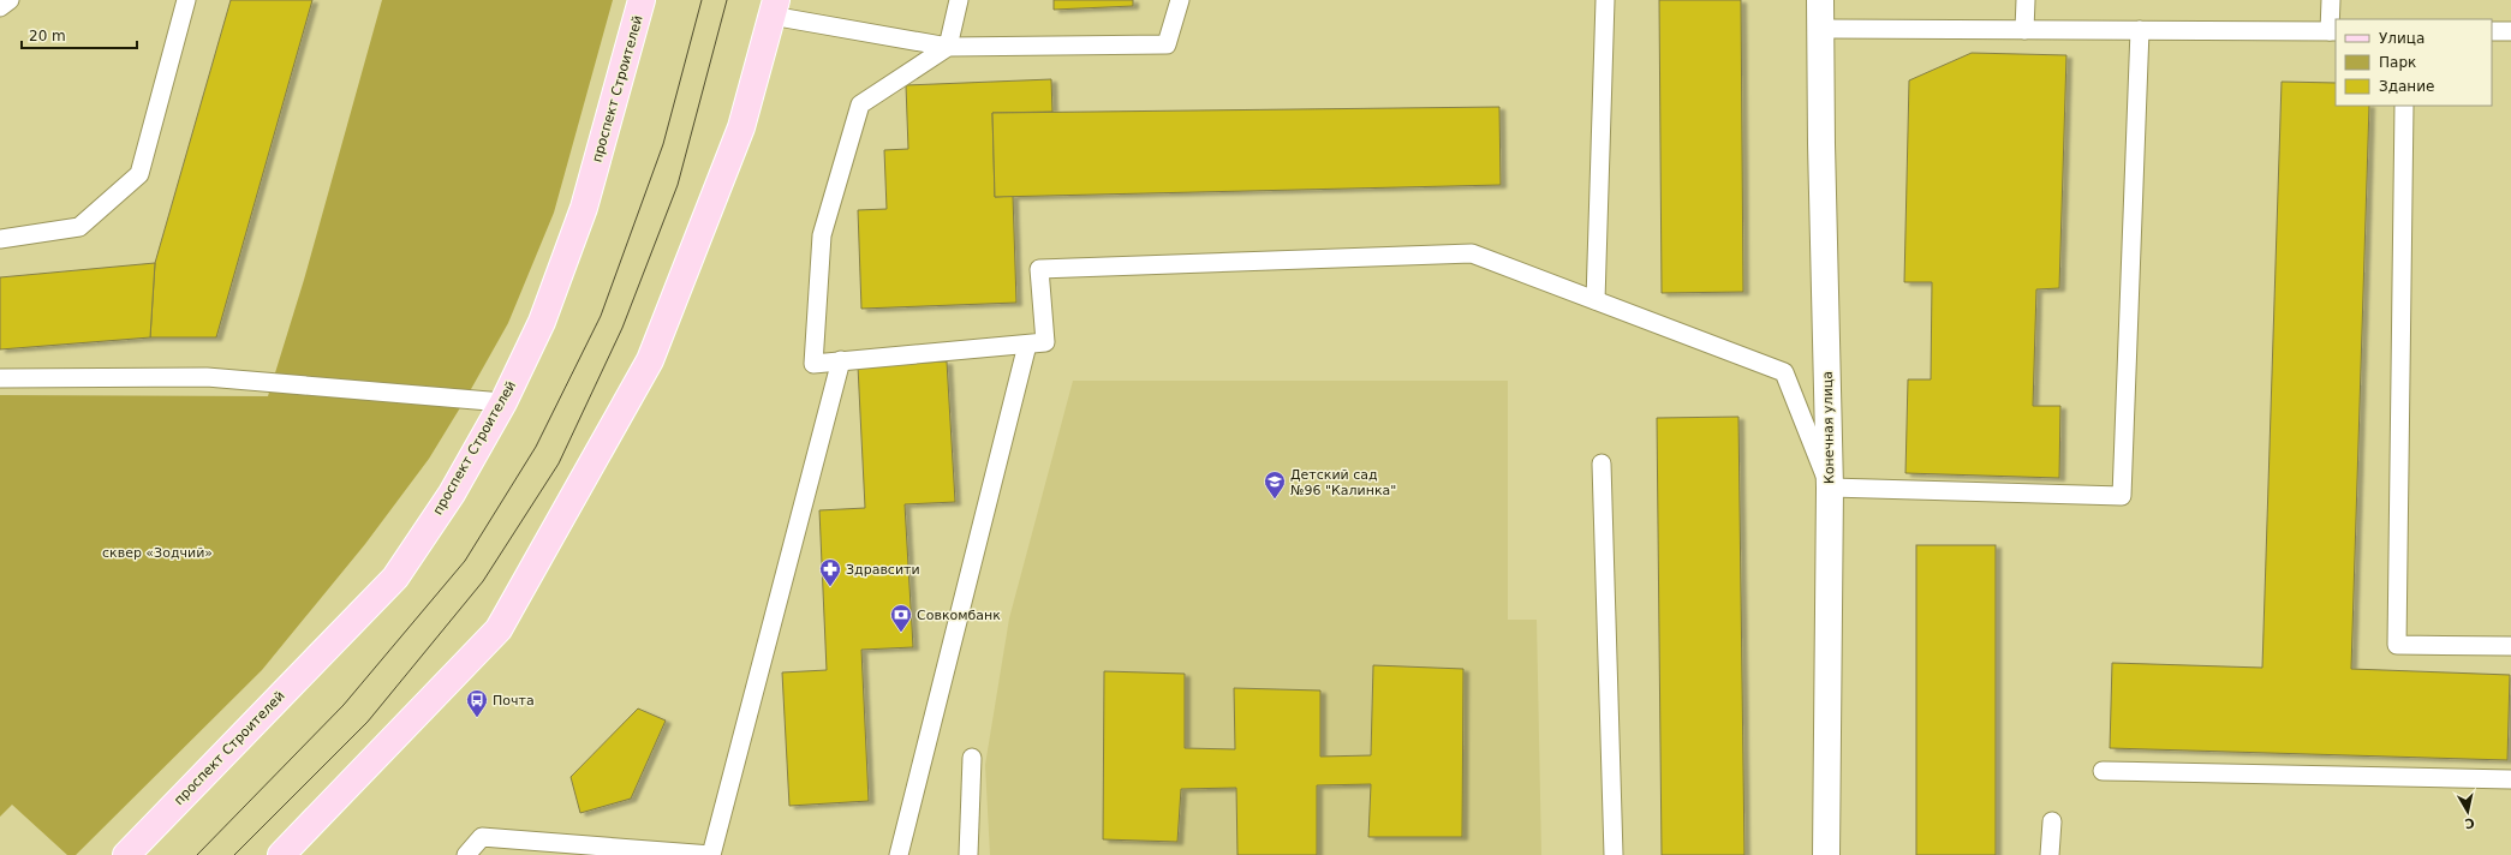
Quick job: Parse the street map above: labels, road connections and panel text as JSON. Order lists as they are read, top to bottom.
{
  "streets": {
    "main road": ["проспект Строителей"],
    "street": ["Конечная улица"]
  },
  "parks": ["сквер «Зодчий»"],
  "places": {
    "school or university": ["Детский сад №96 \"Калинка\""],
    "pharmacy": ["Здравсити"],
    "bank": ["Совкомбанк"],
    "bus stop": ["Почта"]
  },
  "legend": ["Улица", "Парк", "Здание"],
  "scale_bar": "20 m",
  "north": "bottom"
}
